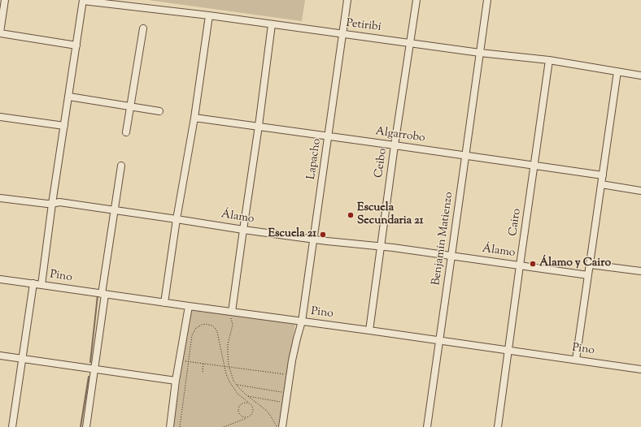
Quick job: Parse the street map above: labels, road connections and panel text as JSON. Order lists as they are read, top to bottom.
{
  "streets": {
    "street": [
      "Petiribí",
      "Algarrobo",
      "Lapacho",
      "Ceibo",
      "Álamo",
      "Cairo",
      "Benjamín Matienzo",
      "Pino"
    ]
  },
  "crossings": [
    ["Petiribí", "Lapacho"],
    ["Petiribí", "Ceibo"],
    ["Petiribí", "Cairo"],
    ["Petiribí", "Benjamín Matienzo"],
    ["Algarrobo", "Lapacho"],
    ["Algarrobo", "Ceibo"],
    ["Algarrobo", "Cairo"],
    ["Algarrobo", "Benjamín Matienzo"],
    ["Lapacho", "Álamo"],
    ["Lapacho", "Pino"],
    ["Ceibo", "Álamo"],
    ["Ceibo", "Pino"],
    ["Álamo", "Cairo"],
    ["Álamo", "Benjamín Matienzo"],
    ["Cairo", "Pino"],
    ["Benjamín Matienzo", "Pino"]
  ],
  "places": ["Escuela Secundaria 21", "Escuela 21", "Álamo y Cairo"]
}
